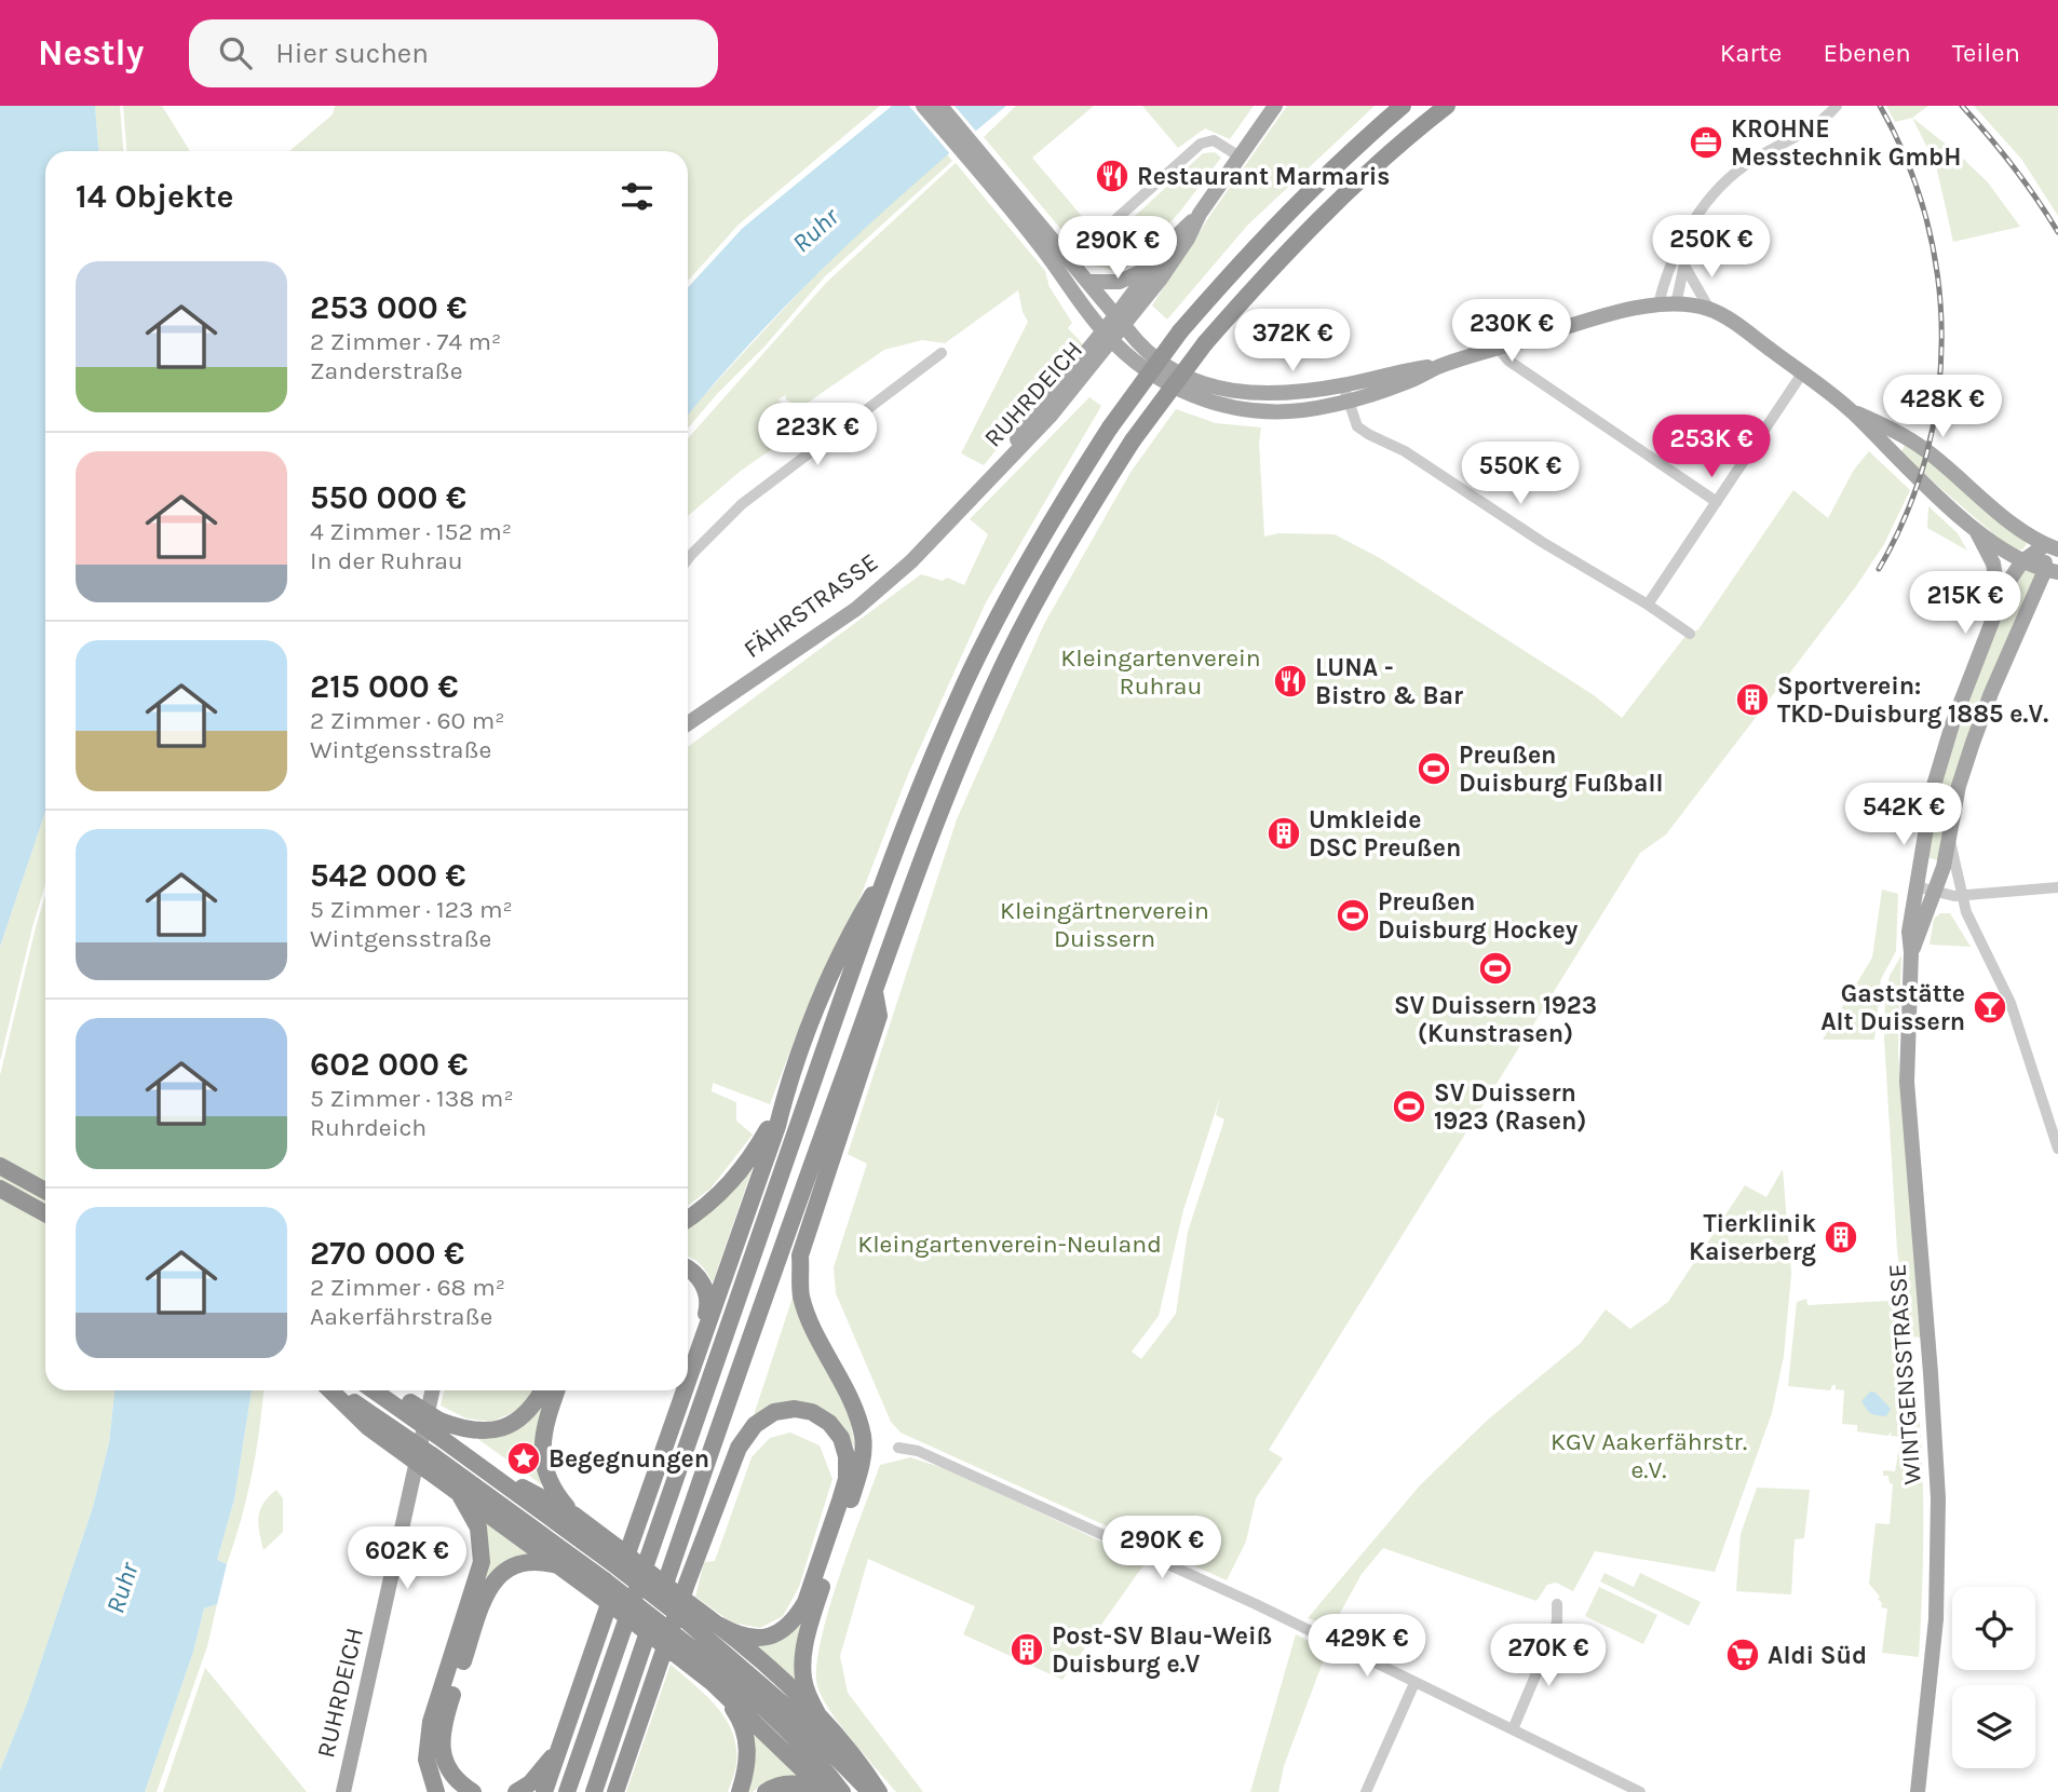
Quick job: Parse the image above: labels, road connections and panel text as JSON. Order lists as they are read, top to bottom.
{
  "streets": {
    "main road": ["RUHRDEICH", "FÄHRSTRASSE", "WINTGENSSTRASSE"]
  },
  "crossings": [
    ["RUHRDEICH", "FÄHRSTRASSE"]
  ],
  "water": ["Ruhr"],
  "parks": [
    "Kleingartenverein Ruhrau",
    "Kleingärtnerverein Duissern",
    "Kleingartenverein-Neuland",
    "KGV Aakerfährstr. e.V."
  ],
  "places": {
    "office": ["KROHNE Messtechnik GmbH"],
    "restaurant": ["Restaurant Marmaris", "LUNA - Bistro & Bar"],
    "building": [
      "Sportverein: TKD-Duisburg 1885 e.V.",
      "Umkleide DSC Preußen",
      "Tierklinik Kaiserberg",
      "Post-SV Blau-Weiß Duisburg e.V"
    ],
    "sports": [
      "Preußen Duisburg Fußball",
      "Preußen Duisburg Hockey",
      "SV Duissern 1923 (Kunstrasen)",
      "SV Duissern 1923 (Rasen)"
    ],
    "bar": ["Gaststätte Alt Duissern"],
    "place": ["Begegnungen"],
    "supermarket": ["Aldi Süd"]
  },
  "page": {
    "header": "Nestly",
    "search": "Hier suchen",
    "nav": ["Karte", "Ebenen", "Teilen"],
    "heading": "14 Objekte",
    "price": [
      "250K €",
      "290K €",
      "230K €",
      "372K €",
      "428K €",
      "223K €",
      "253K €",
      "550K €",
      "215K €",
      "542K €",
      "290K €",
      "602K €",
      "429K €",
      "270K €"
    ],
    "list": [
      {
        "name": "253 000 €",
        "note": "2 Zimmer · 74 m² · Zanderstraße"
      },
      {
        "name": "550 000 €",
        "note": "4 Zimmer · 152 m² · In der Ruhrau"
      },
      {
        "name": "215 000 €",
        "note": "2 Zimmer · 60 m² · Wintgensstraße"
      },
      {
        "name": "542 000 €",
        "note": "5 Zimmer · 123 m² · Wintgensstraße"
      },
      {
        "name": "602 000 €",
        "note": "5 Zimmer · 138 m² · Ruhrdeich"
      },
      {
        "name": "270 000 €",
        "note": "2 Zimmer · 68 m² · Aakerfährstraße"
      }
    ]
  }
}
